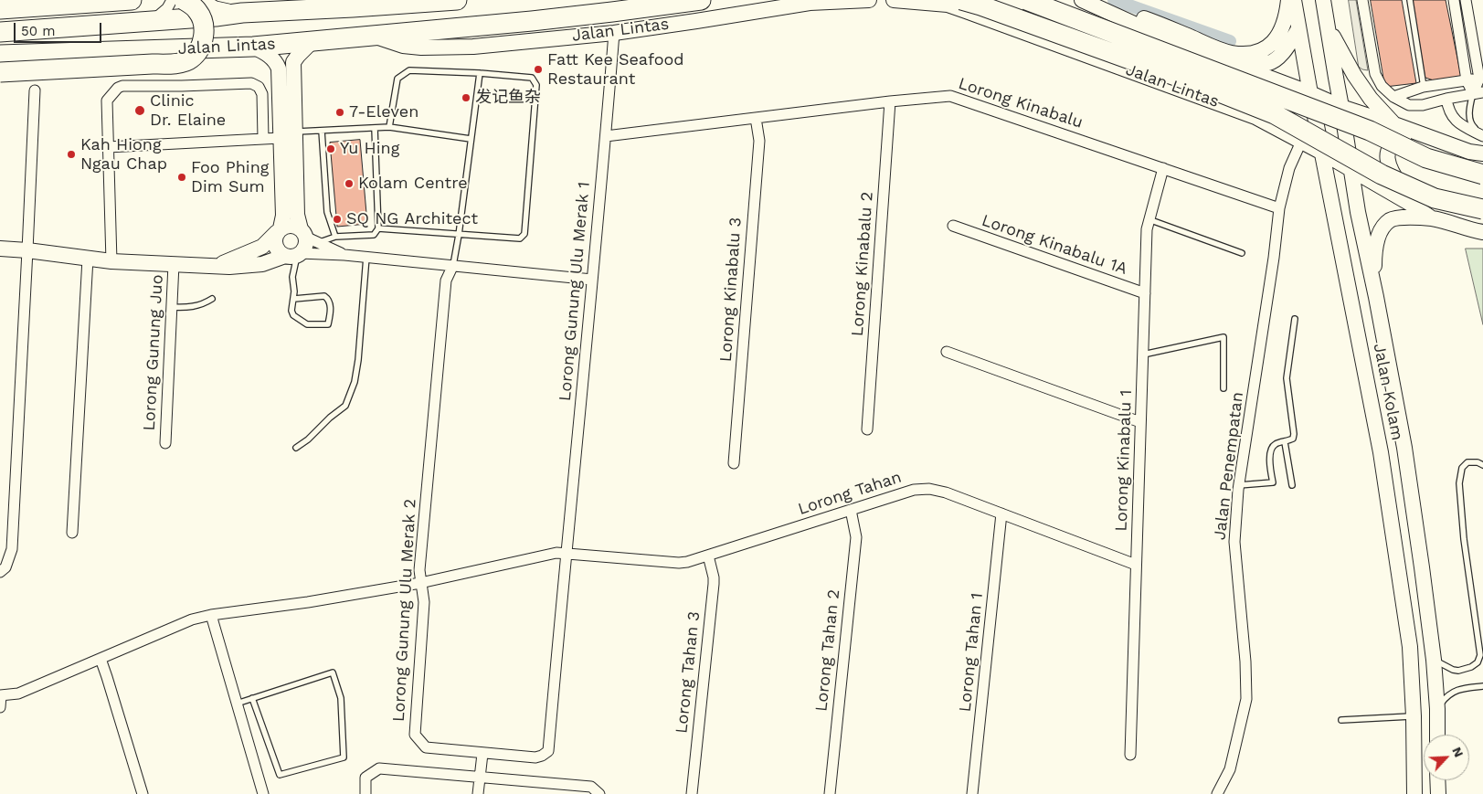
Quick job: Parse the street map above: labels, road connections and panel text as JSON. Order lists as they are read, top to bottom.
{
  "streets": {
    "highway": ["Jalan Lintas"],
    "main road": ["Jalan Kolam"],
    "street": [
      "Lorong Kinabalu",
      "Lorong Kinabalu 1A",
      "Lorong Kinabalu 2",
      "Lorong Kinabalu 3",
      "Lorong Gunung Ulu Merak 1",
      "Lorong Gunung Juo",
      "Lorong Kinabalu 1",
      "Jalan Penempatan",
      "Lorong Tahan",
      "Lorong Gunung Ulu Merak 2",
      "Lorong Tahan 2",
      "Lorong Tahan 1",
      "Lorong Tahan 3"
    ]
  },
  "crossings": [
    ["Jalan Lintas", "Lorong Gunung Ulu Merak 1"],
    ["Jalan Lintas", "Jalan Kolam"],
    ["Jalan Lintas", "Jalan Penempatan"],
    ["Lorong Kinabalu", "Lorong Kinabalu 2"],
    ["Lorong Kinabalu", "Lorong Kinabalu 3"],
    ["Lorong Kinabalu", "Lorong Gunung Ulu Merak 1"],
    ["Lorong Kinabalu", "Lorong Kinabalu 1"],
    ["Lorong Kinabalu", "Jalan Penempatan"],
    ["Lorong Kinabalu 1A", "Lorong Kinabalu 1"],
    ["Lorong Gunung Ulu Merak 1", "Lorong Tahan"],
    ["Lorong Gunung Ulu Merak 1", "Lorong Gunung Ulu Merak 2"],
    ["Lorong Kinabalu 1", "Lorong Tahan"],
    ["Lorong Tahan", "Lorong Gunung Ulu Merak 2"],
    ["Lorong Tahan", "Lorong Tahan 2"],
    ["Lorong Tahan", "Lorong Tahan 1"],
    ["Lorong Tahan", "Lorong Tahan 3"]
  ],
  "places": [
    "Fatt Kee Seafood Restaurant",
    "发记鱼杂",
    "Clinic Dr. Elaine",
    "7-Eleven",
    "Yu Hing",
    "Kah Hiong Ngau Chap",
    "Foo Phing Dim Sum",
    "Kolam Centre",
    "SQ NG Architect"
  ],
  "scale_bar": "50 m",
  "north": "top right"
}
